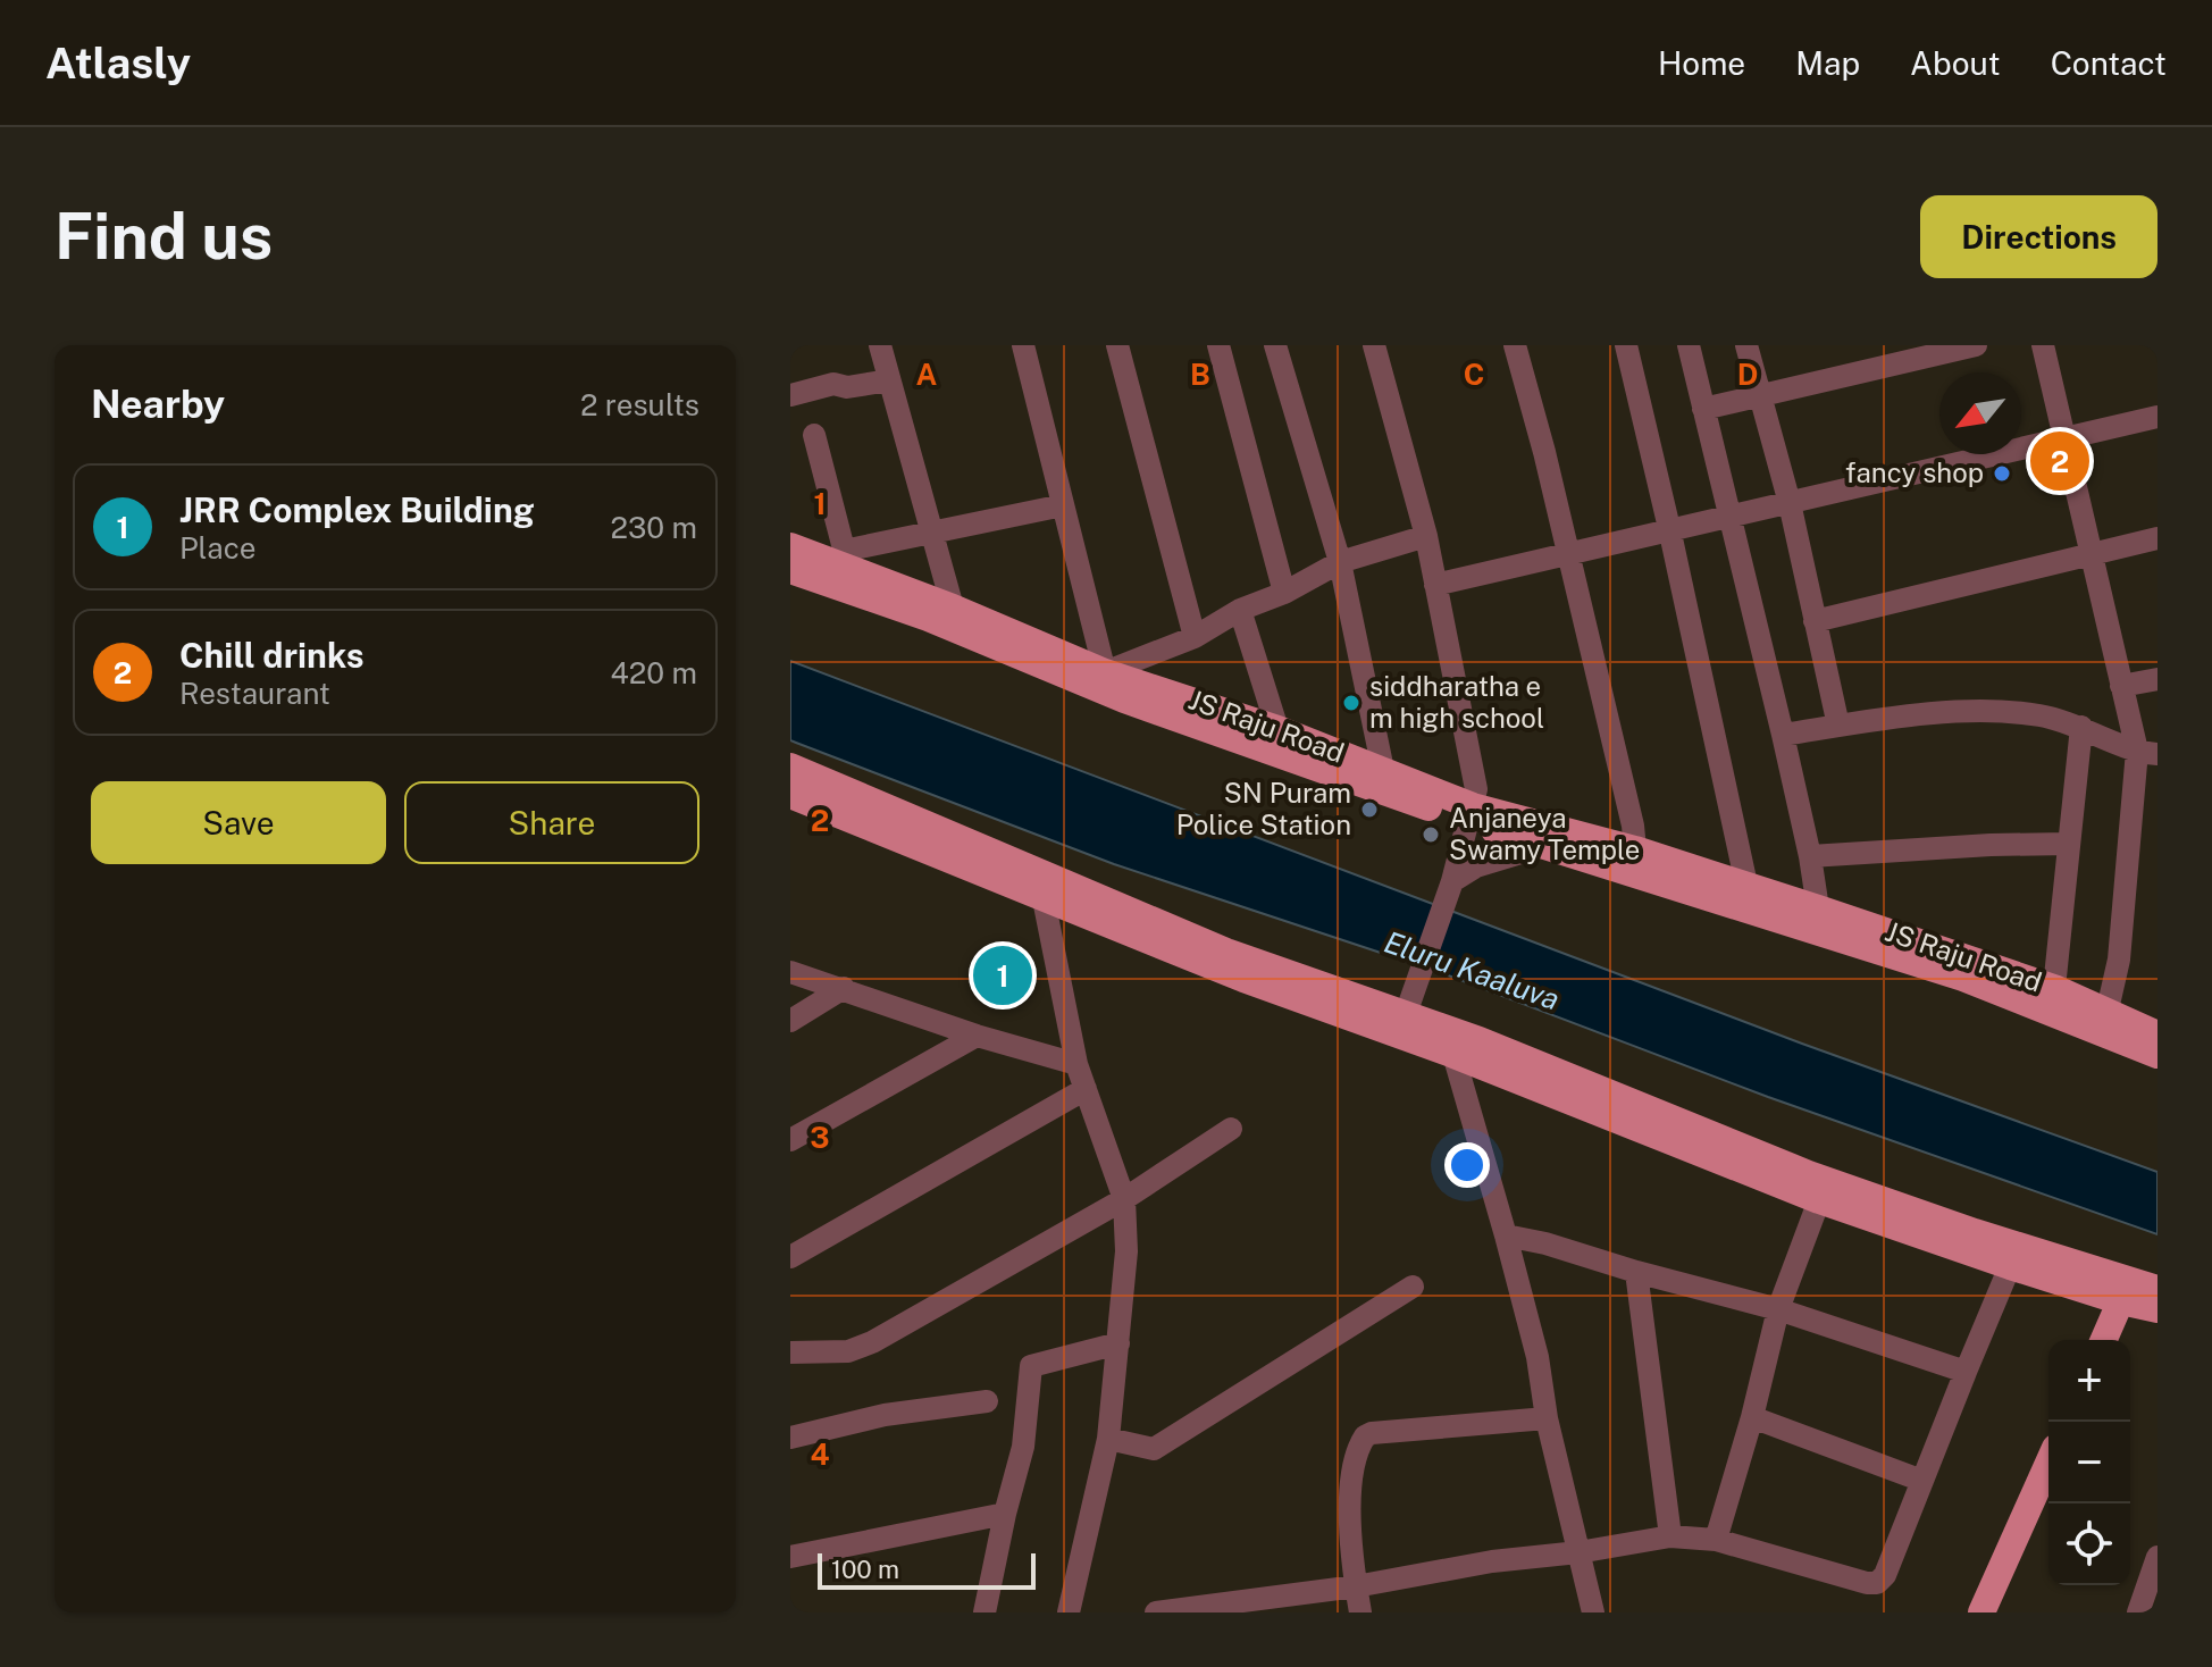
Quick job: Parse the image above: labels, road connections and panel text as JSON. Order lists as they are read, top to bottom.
{
  "streets": {
    "main road": ["JS Raju Road"]
  },
  "water": ["Eluru Kaaluva"],
  "places": [
    "fancy shop",
    "siddharatha e m high school",
    "SN Puram Police Station",
    "Anjaneya Swamy Temple"
  ],
  "scale_bar": "100 m",
  "north": "bottom left",
  "page": {
    "header": "Atlasly",
    "nav": [
      "Home",
      "Map",
      "About",
      "Contact"
    ],
    "buttons": [
      "Directions",
      ["Save", "Share"]
    ],
    "title": "Find us",
    "heading": ["Nearby", "2 results"],
    "pins": ["2", "1"],
    "list": [
      {
        "mark": "1",
        "name": "JRR Complex Building",
        "note": "Place",
        "value": "230 m"
      },
      {
        "mark": "2",
        "name": "Chill drinks",
        "note": "Restaurant",
        "value": "420 m"
      }
    ],
    "map_buttons": ["+", "−"],
    "scale": "100 m"
  },
  "grid": {
    "columns": [
      "A",
      "B",
      "C",
      "D"
    ],
    "rows": [
      "1",
      "2",
      "3",
      "4"
    ]
  }
}
